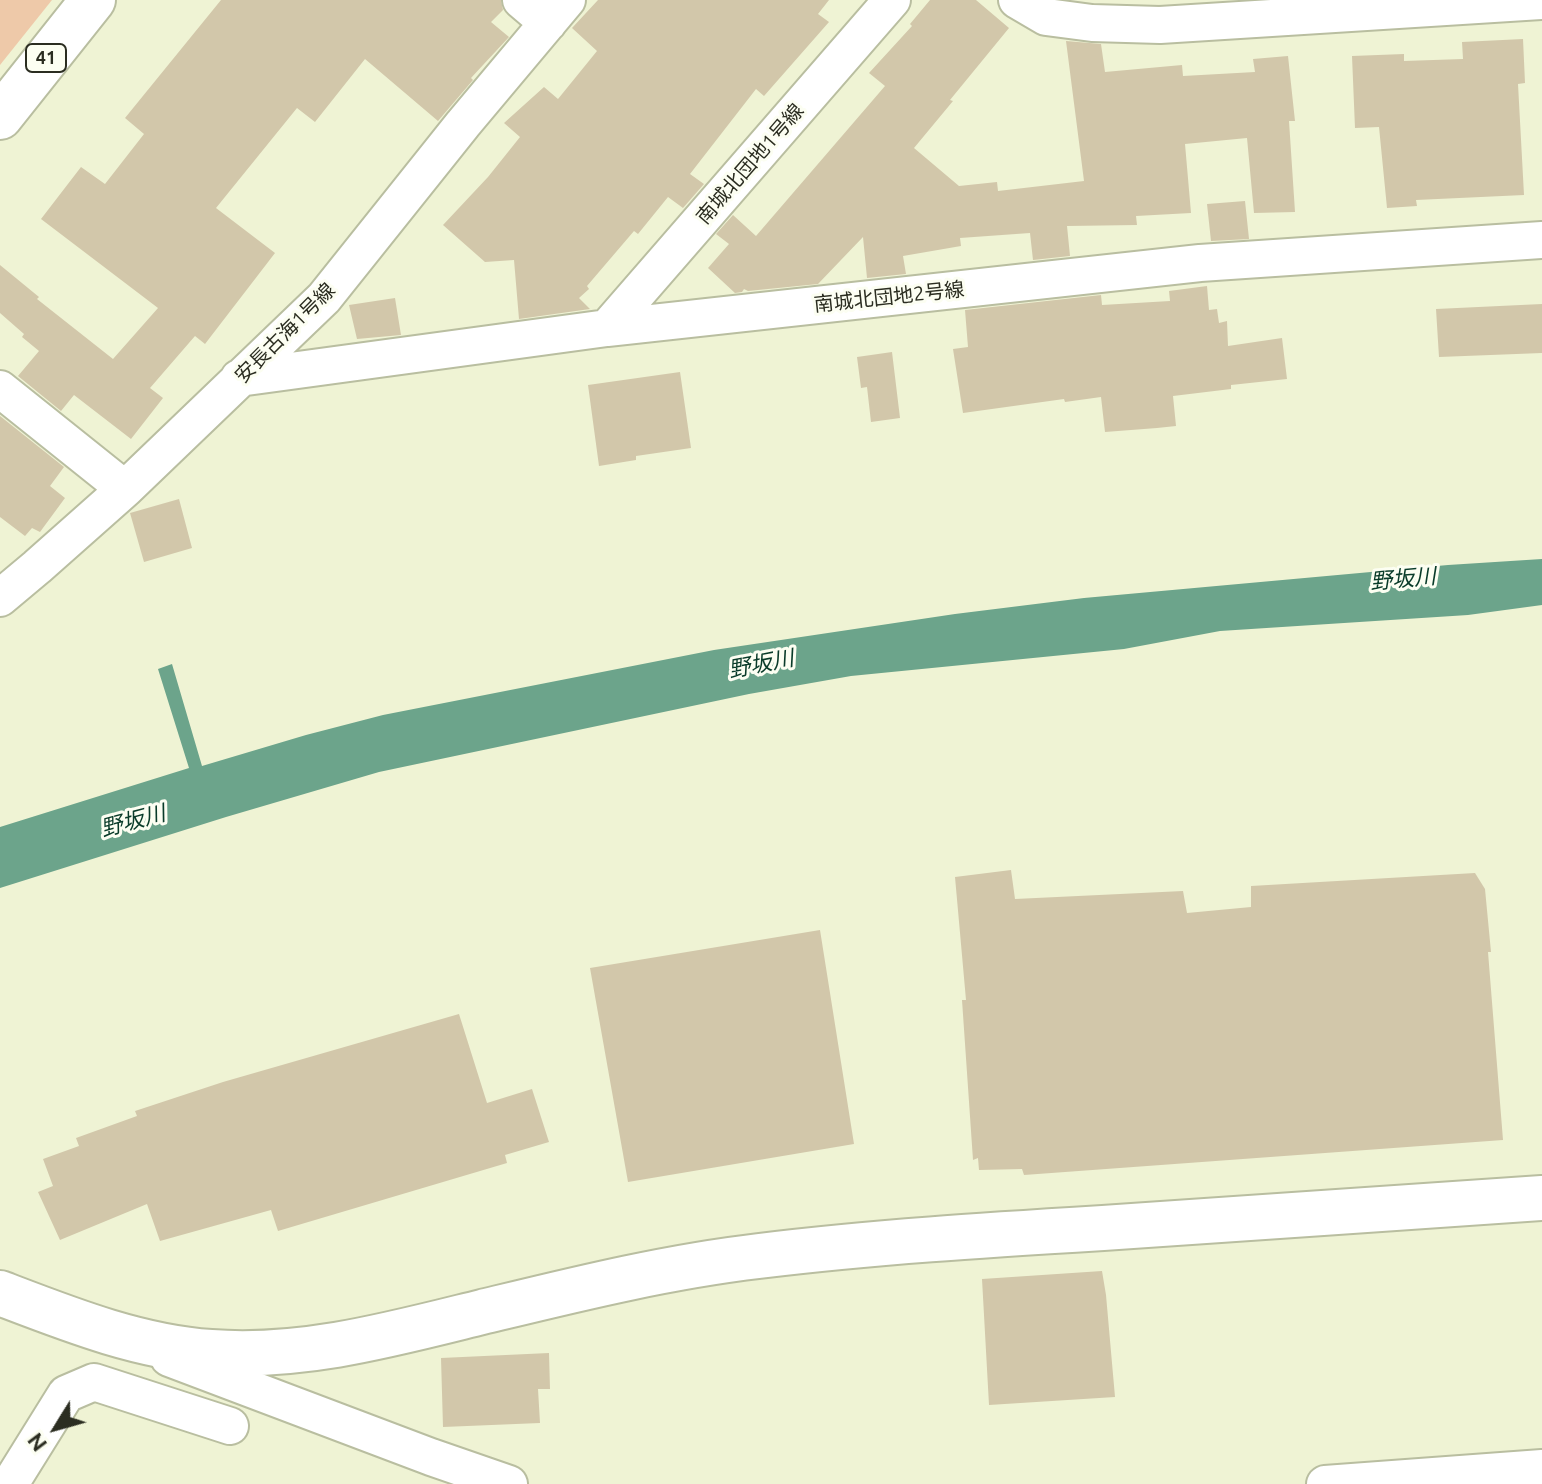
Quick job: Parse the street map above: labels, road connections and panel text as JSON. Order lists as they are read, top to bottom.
{
  "streets": {
    "street": [
      "41",
      "南城北団地1号線",
      "南城北団地2号線",
      "安長古海1号線"
    ]
  },
  "crossings": [
    ["南城北団地1号線", "南城北団地2号線"],
    ["南城北団地2号線", "安長古海1号線"]
  ],
  "water": ["野坂川"],
  "north": "bottom left"
}
